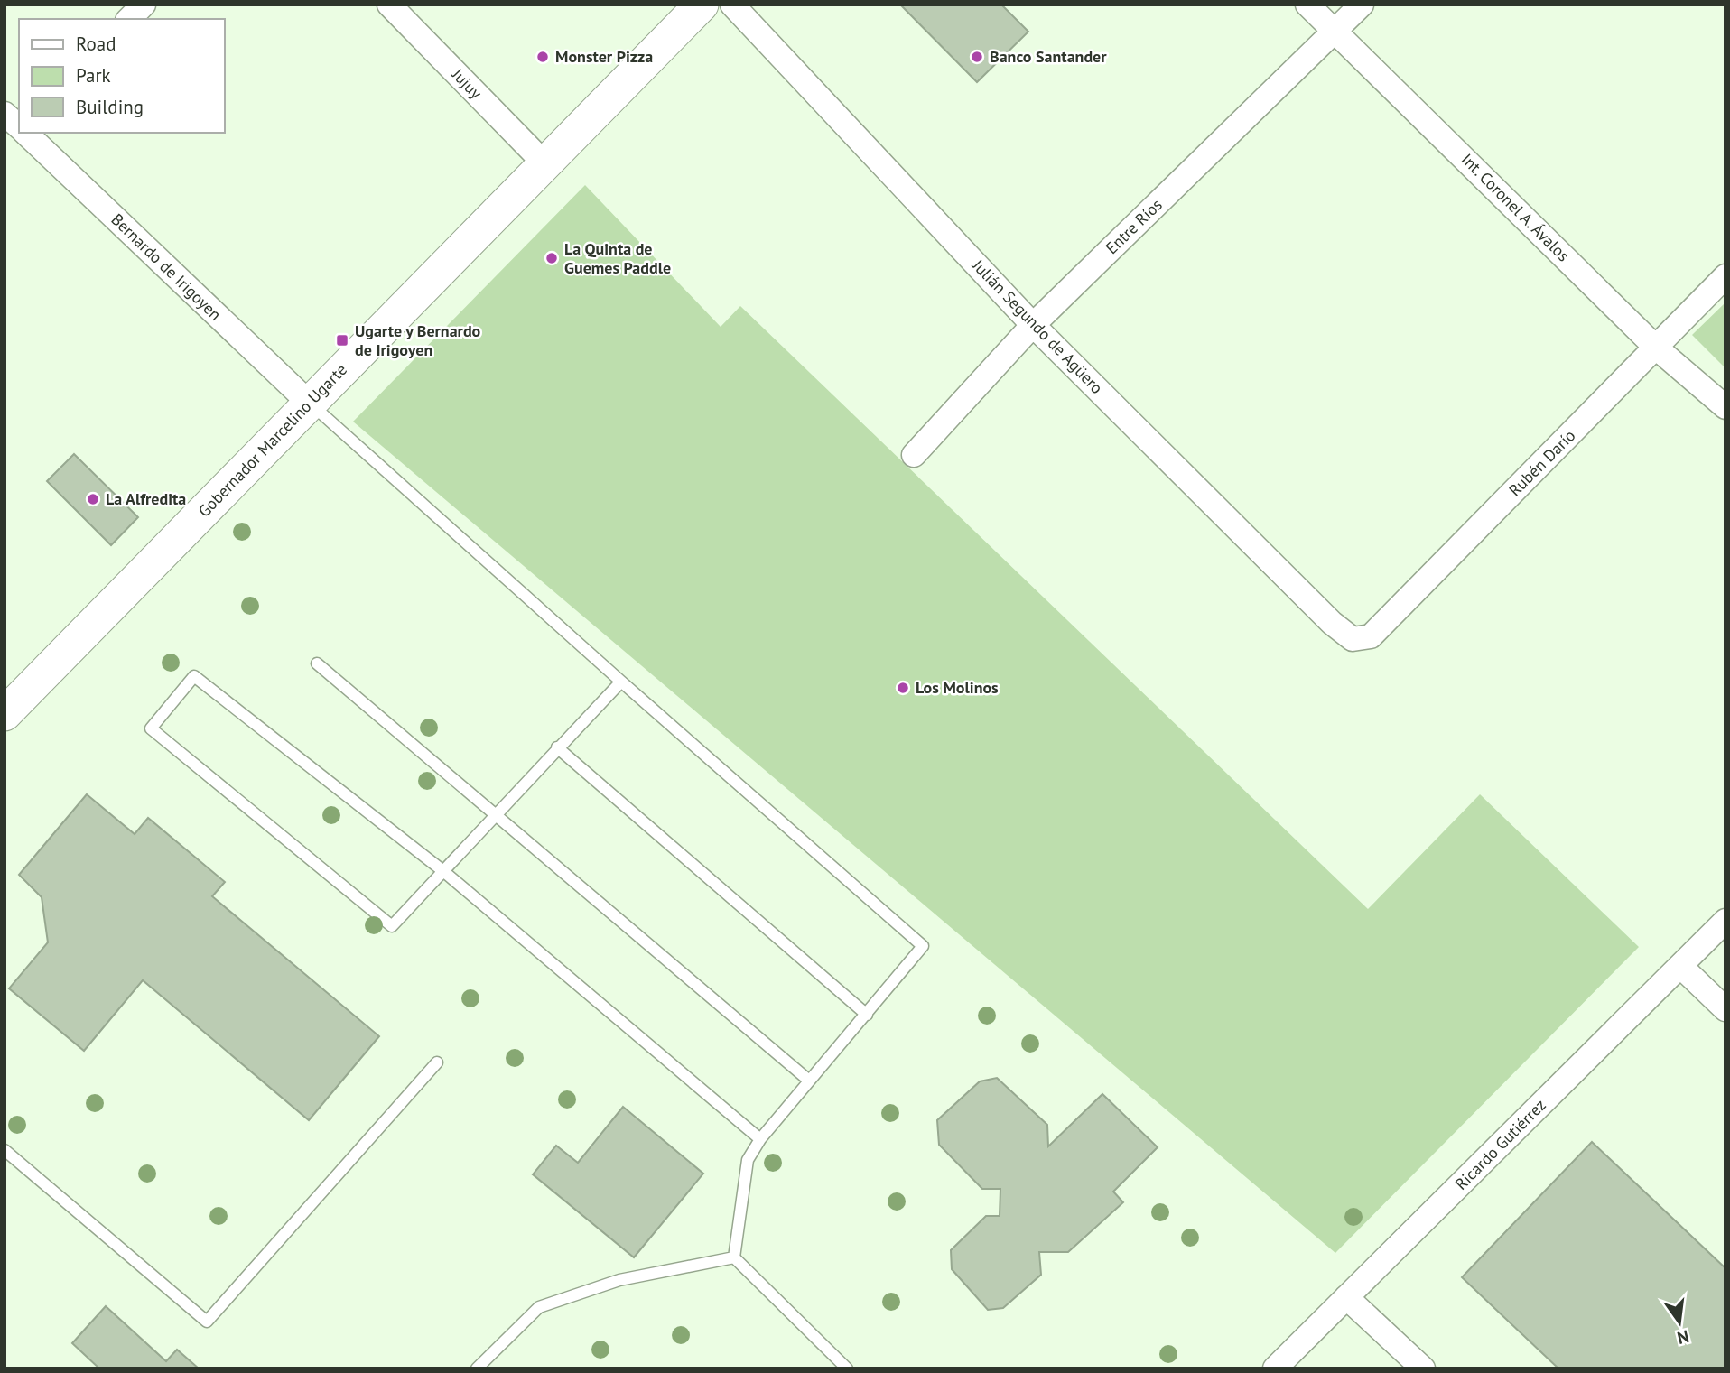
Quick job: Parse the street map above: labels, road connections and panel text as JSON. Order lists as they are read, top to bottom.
{
  "streets": {
    "street": [
      "Jujuy",
      "Int. Coronel A. Ávalos",
      "Entre Ríos",
      "Bernardo de Irigoyen",
      "Julián Segundo de Agüero",
      "Gobernador Marcelino Ugarte",
      "Rubén Darío",
      "Ricardo Gutiérrez"
    ]
  },
  "crossings": [
    ["Jujuy", "Gobernador Marcelino Ugarte"],
    ["Int. Coronel A. Ávalos", "Entre Ríos"],
    ["Int. Coronel A. Ávalos", "Rubén Darío"],
    ["Entre Ríos", "Julián Segundo de Agüero"],
    ["Bernardo de Irigoyen", "Gobernador Marcelino Ugarte"],
    ["Julián Segundo de Agüero", "Rubén Darío"]
  ],
  "places": {
    "other": [
      "Monster Pizza",
      "Banco Santander",
      "La Quinta de Guemes Paddle",
      "La Alfredita",
      "Los Molinos"
    ],
    "transit": ["Ugarte y Bernardo de Irigoyen"]
  },
  "legend": ["Road", "Park", "Building"],
  "north": "bottom"
}
